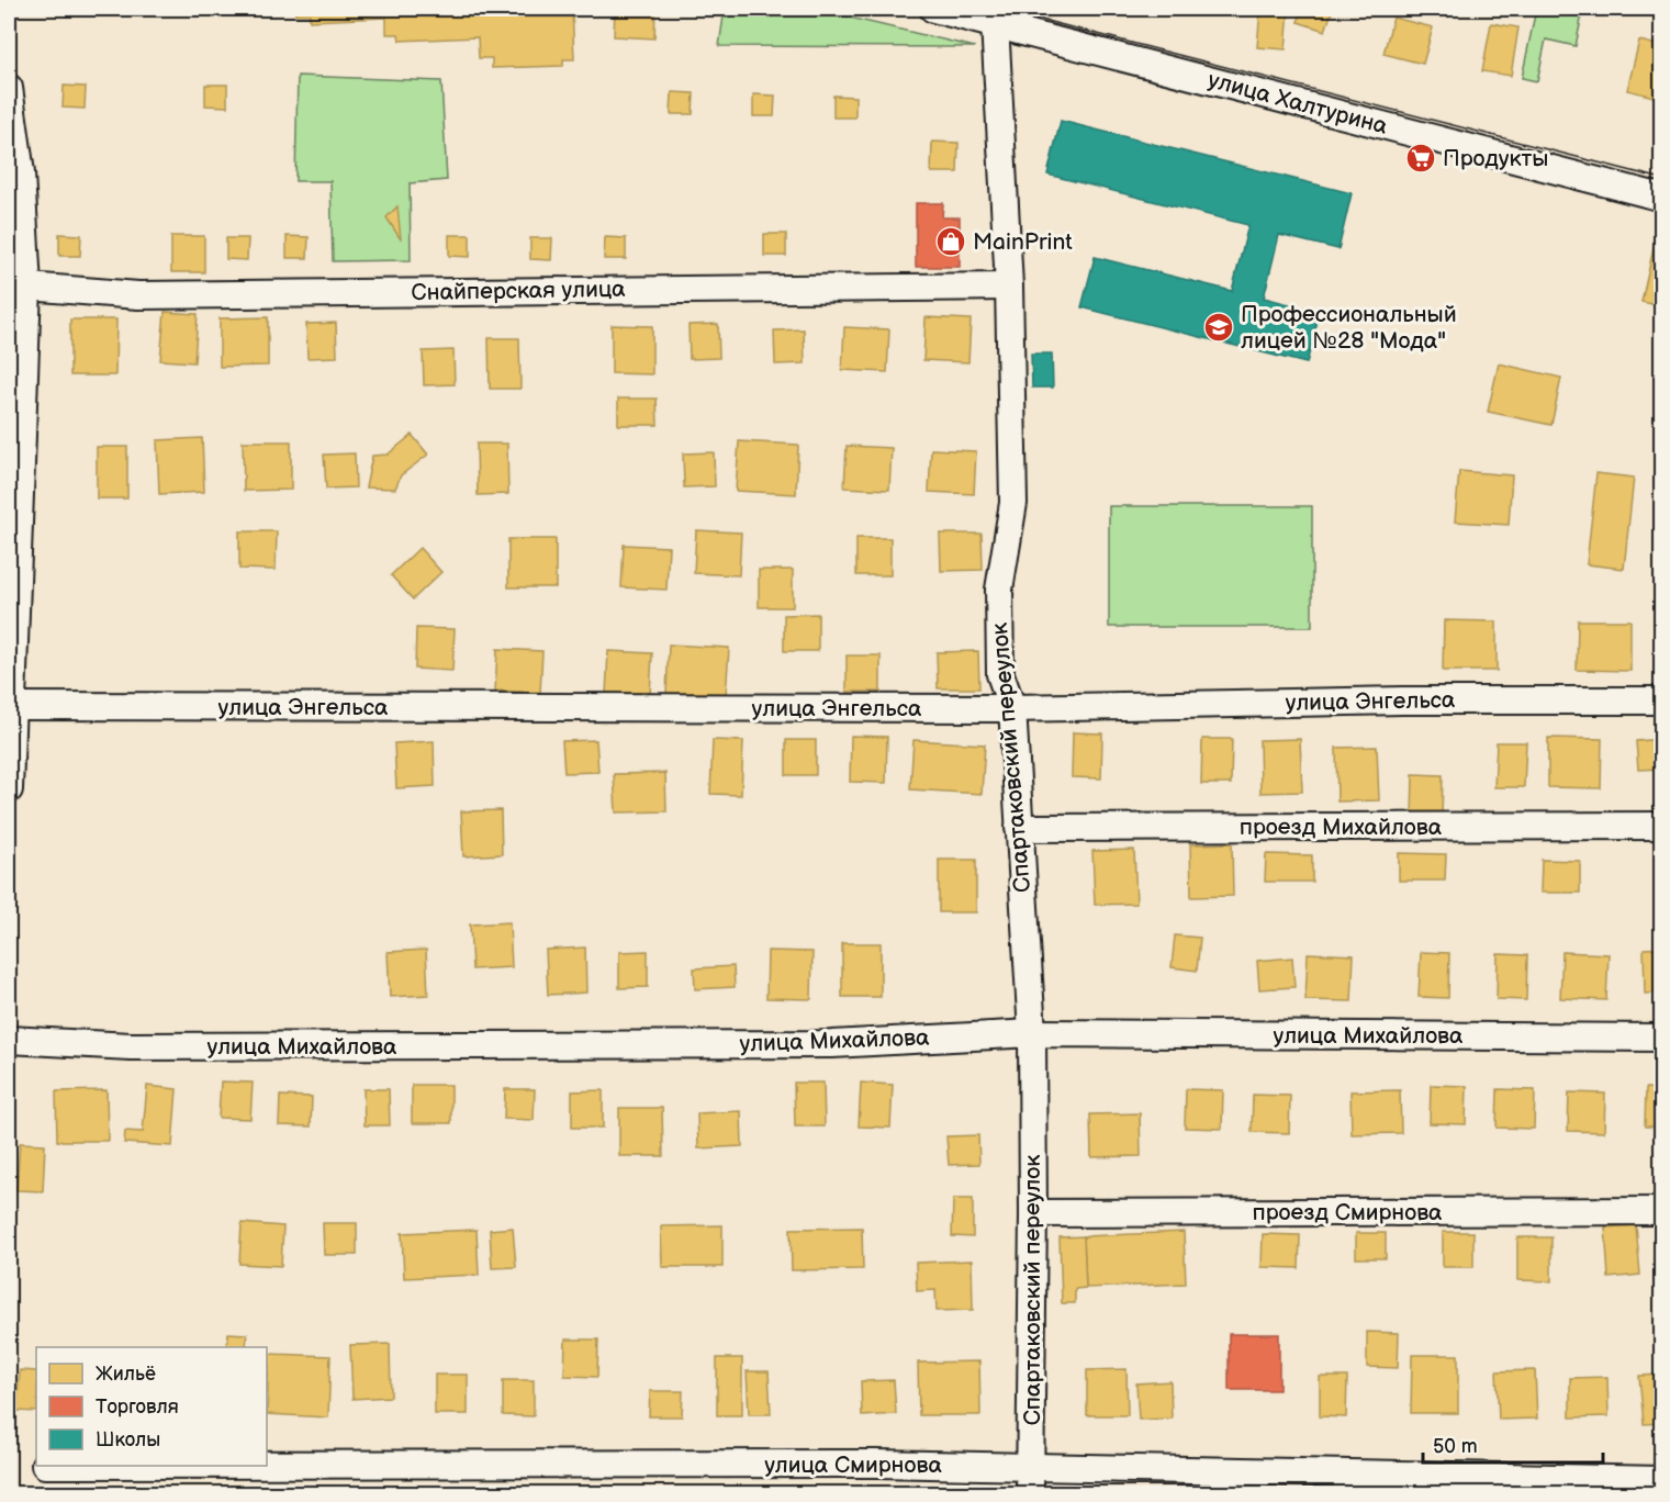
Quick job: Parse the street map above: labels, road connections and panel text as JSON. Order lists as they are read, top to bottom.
{
  "streets": {
    "street": [
      "улица Халтурина",
      "Снайперская улица",
      "улица Энгельса",
      "Спартаковский переулок",
      "проезд Михайлова",
      "улица Михайлова",
      "проезд Смирнова",
      "улица Смирнова"
    ]
  },
  "crossings": [
    ["улица Халтурина", "Спартаковский переулок"],
    ["Снайперская улица", "Спартаковский переулок"],
    ["улица Энгельса", "Спартаковский переулок"],
    ["Спартаковский переулок", "проезд Михайлова"],
    ["Спартаковский переулок", "улица Михайлова"],
    ["Спартаковский переулок", "проезд Смирнова"],
    ["Спартаковский переулок", "улица Смирнова"]
  ],
  "places": {
    "supermarket": ["Продукты"],
    "shop": ["MainPrint"],
    "school or university": ["Профессиональный лицей №28 \"Мода\""]
  },
  "legend": ["Жильё", "Торговля", "Школы"],
  "scale_bar": "50 m"
}
